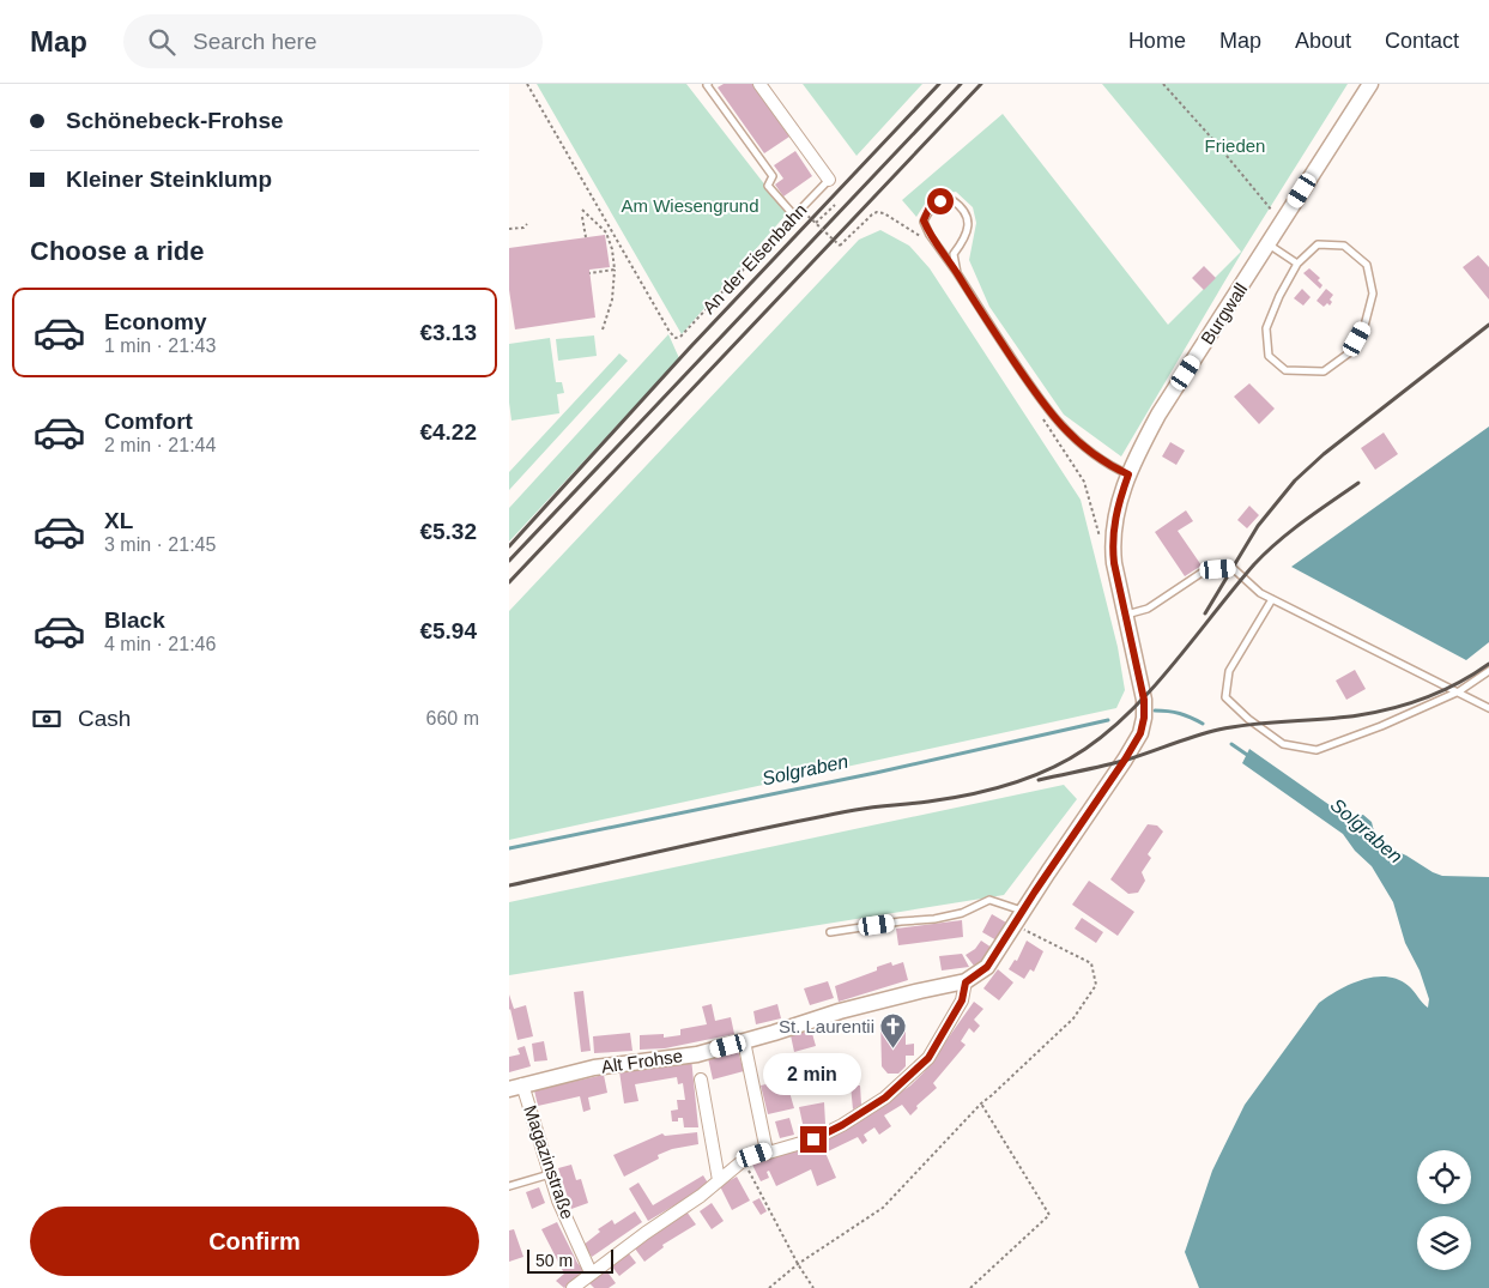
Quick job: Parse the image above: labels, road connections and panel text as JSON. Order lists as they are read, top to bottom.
{
  "streets": {
    "street": ["Burgwall", "Alt Frohse", "Magazinstraße"],
    "lane": ["An der Eisenbahn"]
  },
  "crossings": [
    ["Burgwall", "Alt Frohse"],
    ["Alt Frohse", "Magazinstraße"]
  ],
  "water": ["Solgraben"],
  "parks": ["Frieden", "Am Wiesengrund"],
  "places": {
    "church": ["St. Laurentii"]
  },
  "scale_bar": "50 m",
  "page": {
    "header": "Map",
    "search": "Search here",
    "nav": [
      "Home",
      "Map",
      "About",
      "Contact"
    ],
    "banner": ["Schönebeck-Frohse", "Kleiner Steinklump"],
    "heading": "Choose a ride",
    "list": [
      {
        "name": "Economy",
        "note": "1 min · 21:43",
        "value": "€3.13"
      },
      {
        "name": "Comfort",
        "note": "2 min · 21:44",
        "value": "€4.22"
      },
      {
        "name": "XL",
        "note": "3 min · 21:45",
        "value": "€5.32"
      },
      {
        "name": "Black",
        "note": "4 min · 21:46",
        "value": "€5.94"
      }
    ],
    "pay": ["Cash", "660 m"],
    "bubble": "2 min",
    "buttons": "Confirm",
    "scale": "50 m"
  }
}
